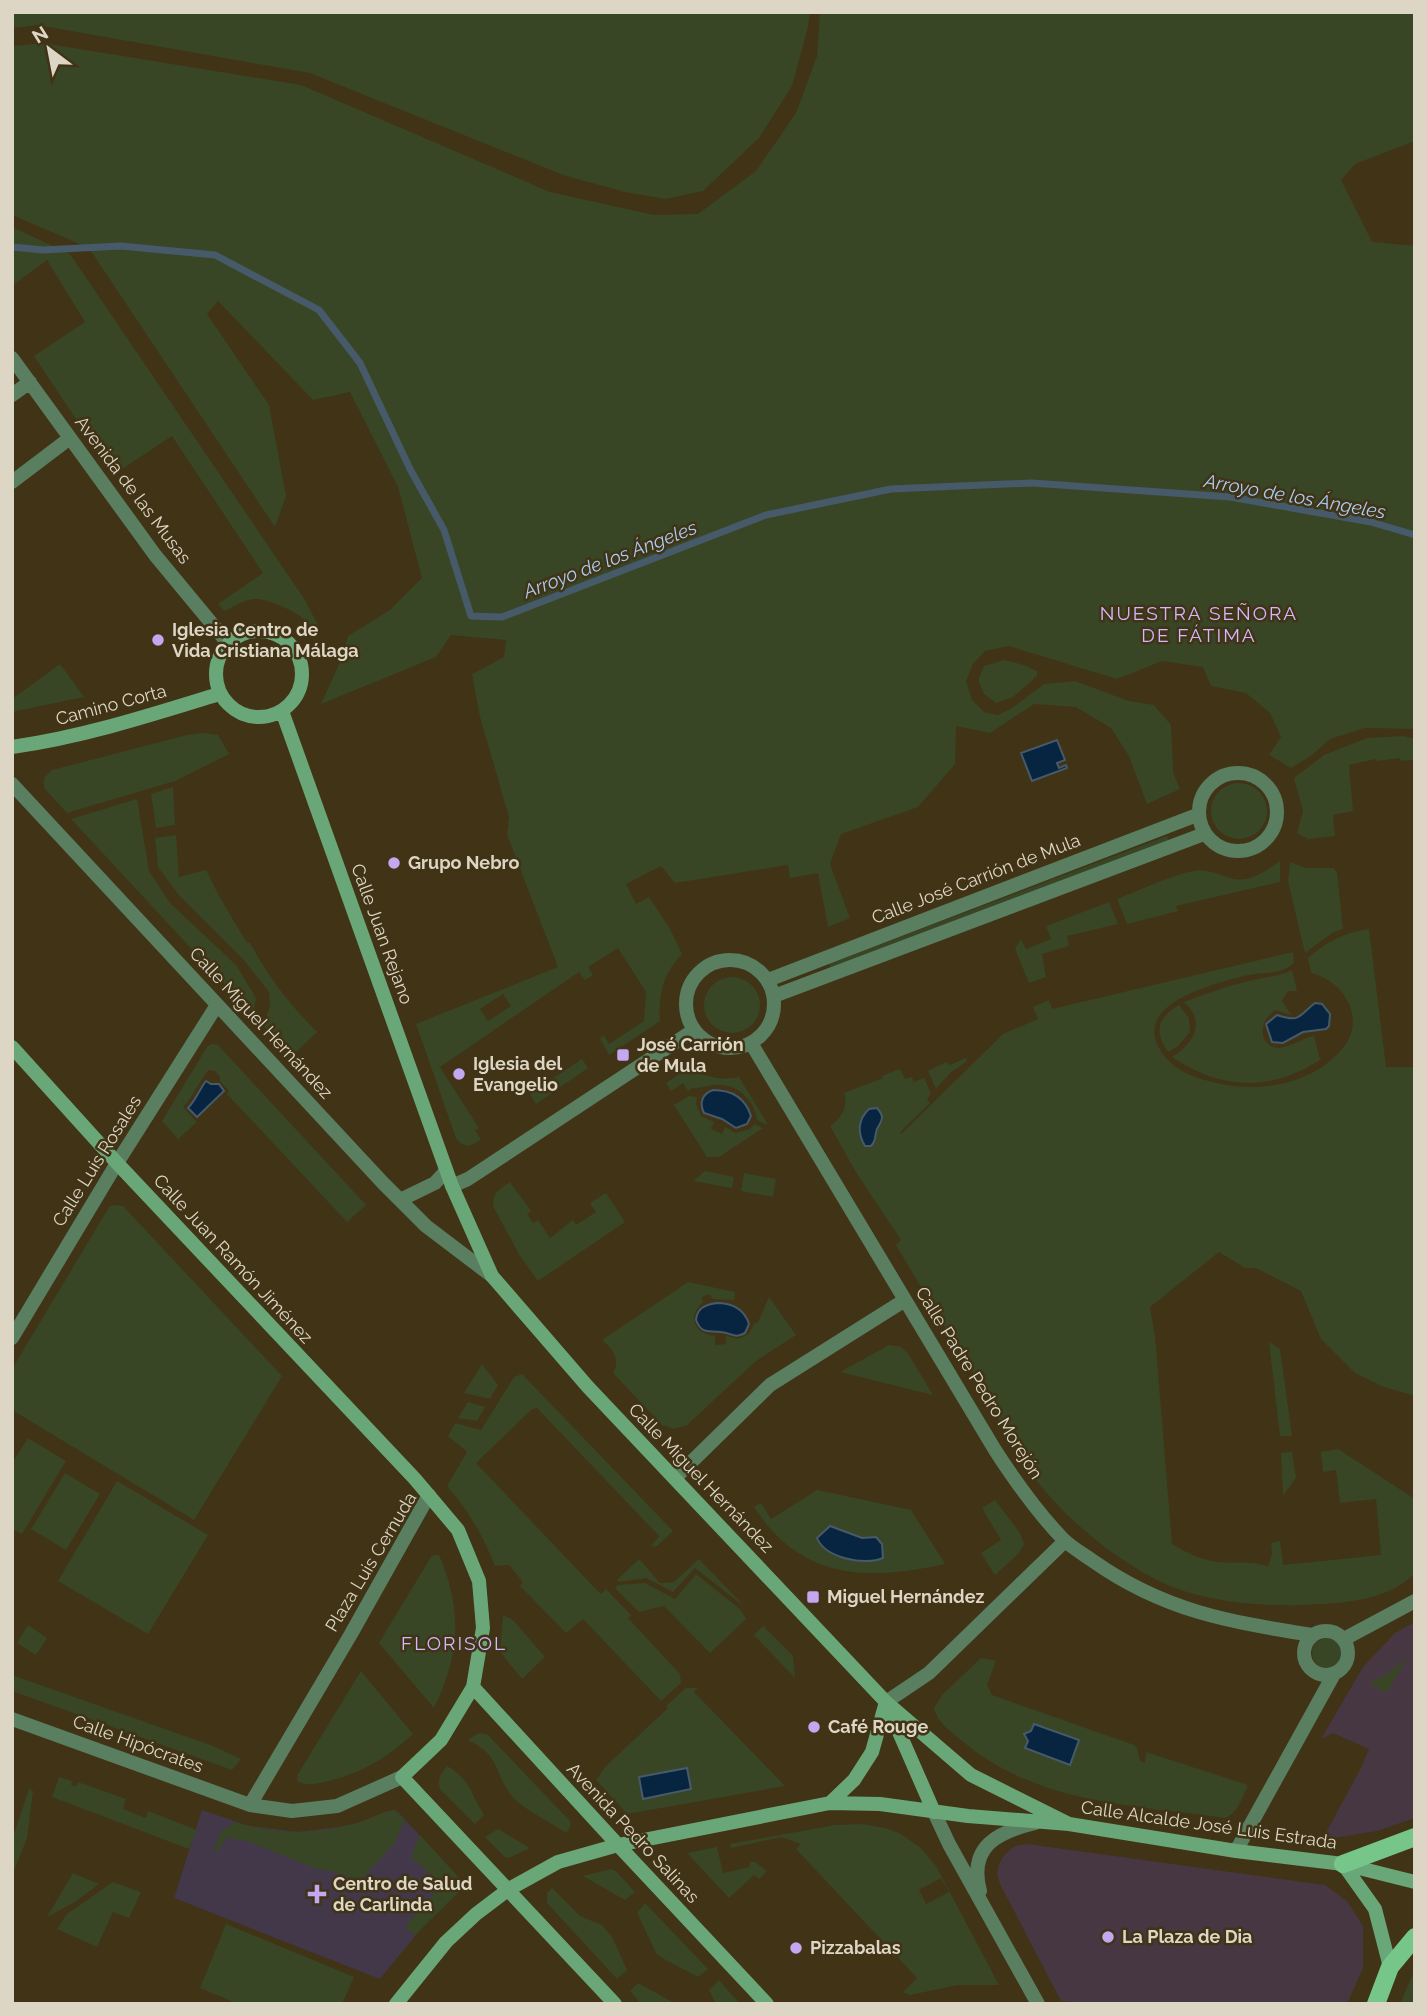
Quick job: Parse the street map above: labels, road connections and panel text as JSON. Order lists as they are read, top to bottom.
{
  "streets": {
    "street": [
      "Avenida de las Musas",
      "Camino Corta",
      "Calle José Carrión de Mula",
      "Calle Juan Rejano",
      "Calle Miguel Hernández",
      "Calle Luis Rosales",
      "Calle Juan Ramón Jiménez",
      "Calle Padre Pedro Morejón",
      "Plaza Luis Cernuda",
      "Calle Hipócrates",
      "Calle Alcalde José Luis Estrada",
      "Avenida Pedro Salinas"
    ]
  },
  "crossings": [
    ["Avenida de las Musas", "Camino Corta"],
    ["Avenida de las Musas", "Calle Juan Rejano"],
    ["Camino Corta", "Calle Juan Rejano"],
    ["Calle José Carrión de Mula", "Calle Padre Pedro Morejón"],
    ["Calle Juan Rejano", "Calle Miguel Hernández"],
    ["Calle Miguel Hernández", "Calle Luis Rosales"],
    ["Calle Miguel Hernández", "Calle Alcalde José Luis Estrada"],
    ["Calle Luis Rosales", "Calle Juan Ramón Jiménez"],
    ["Calle Juan Ramón Jiménez", "Plaza Luis Cernuda"],
    ["Plaza Luis Cernuda", "Calle Hipócrates"],
    ["Plaza Luis Cernuda", "Avenida Pedro Salinas"],
    ["Calle Alcalde José Luis Estrada", "Avenida Pedro Salinas"]
  ],
  "districts": ["NUESTRA SEÑORA DE FÁTIMA", "FLORISOL"],
  "water": ["Arroyo de los Ángeles"],
  "places": {
    "other": [
      "Iglesia Centro de Vida Cristiana Málaga",
      "Grupo Nebro",
      "Iglesia del Evangelio",
      "Café Rouge",
      "La Plaza de Dia",
      "Pizzabalas"
    ],
    "transit": ["José Carrión de Mula", "Miguel Hernández"],
    "health": ["Centro de Salud de Carlinda"]
  },
  "north": "top left"
}
